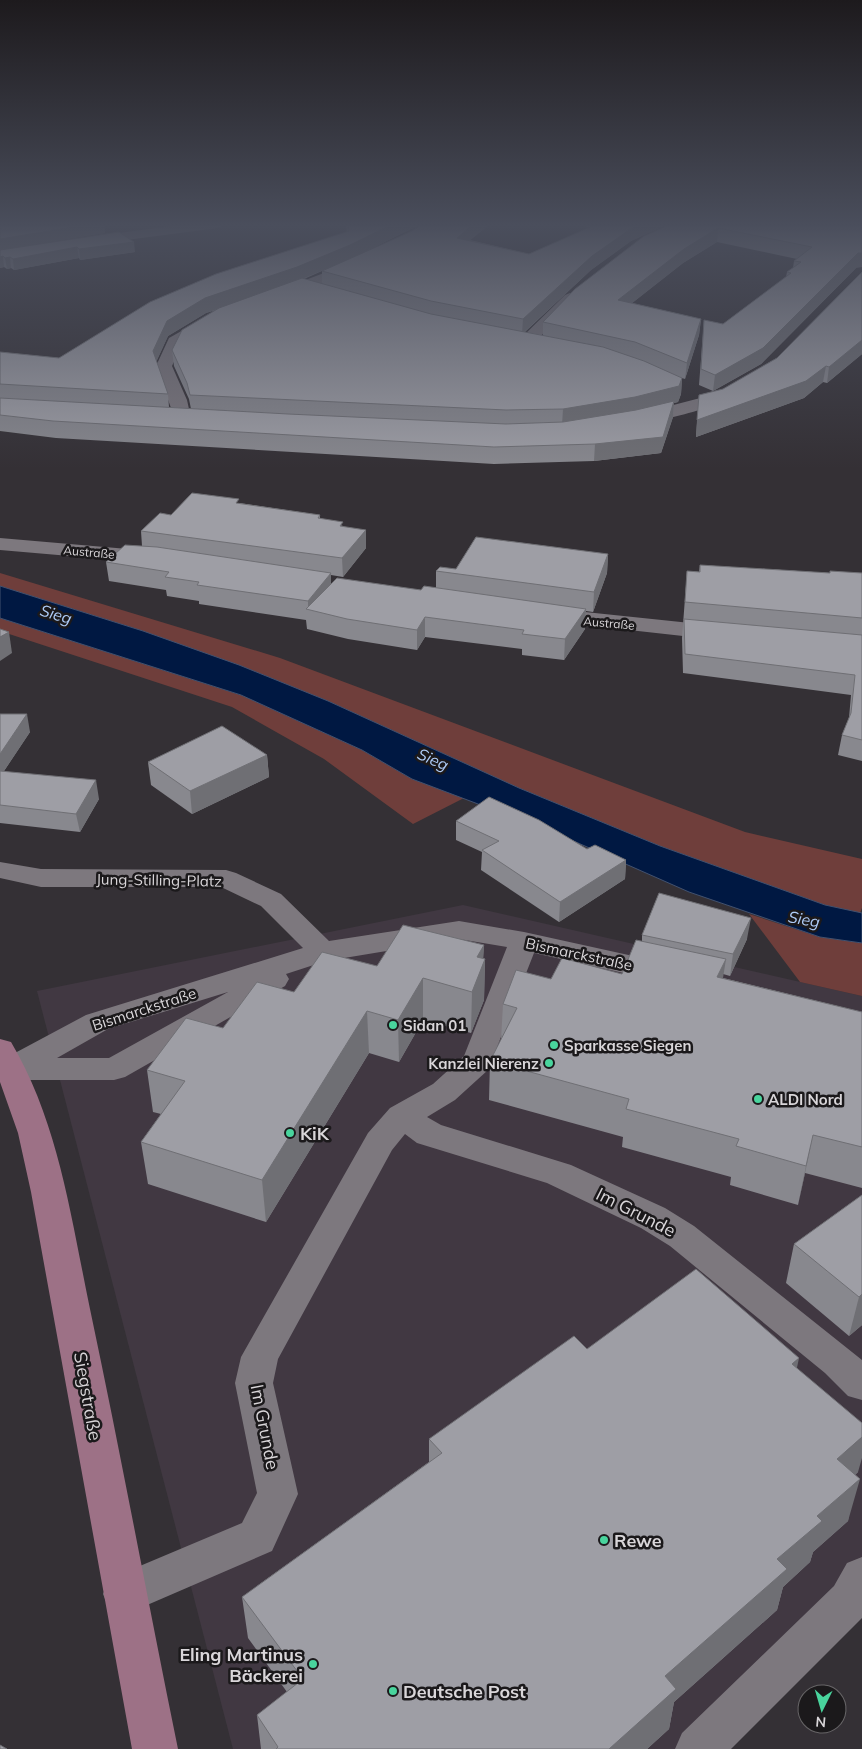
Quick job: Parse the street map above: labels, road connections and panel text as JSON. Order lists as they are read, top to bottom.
{
  "streets": {
    "main road": ["Siegstraße"],
    "street": [
      "Austraße",
      "Jung-Stilling-Platz",
      "Bismarckstraße",
      "Im Grunde"
    ]
  },
  "crossings": [
    ["Jung-Stilling-Platz", "Bismarckstraße"],
    ["Bismarckstraße", "Im Grunde"],
    ["Bismarckstraße", "Siegstraße"],
    ["Im Grunde", "Siegstraße"]
  ],
  "water": ["Sieg"],
  "places": [
    "Sidan 01",
    "Sparkasse Siegen",
    "Kanzlei Nierenz",
    "ALDI Nord",
    "KiK",
    "Rewe",
    "Eling Martinus Bäckerei",
    "Deutsche Post"
  ],
  "north": "bottom"
}
